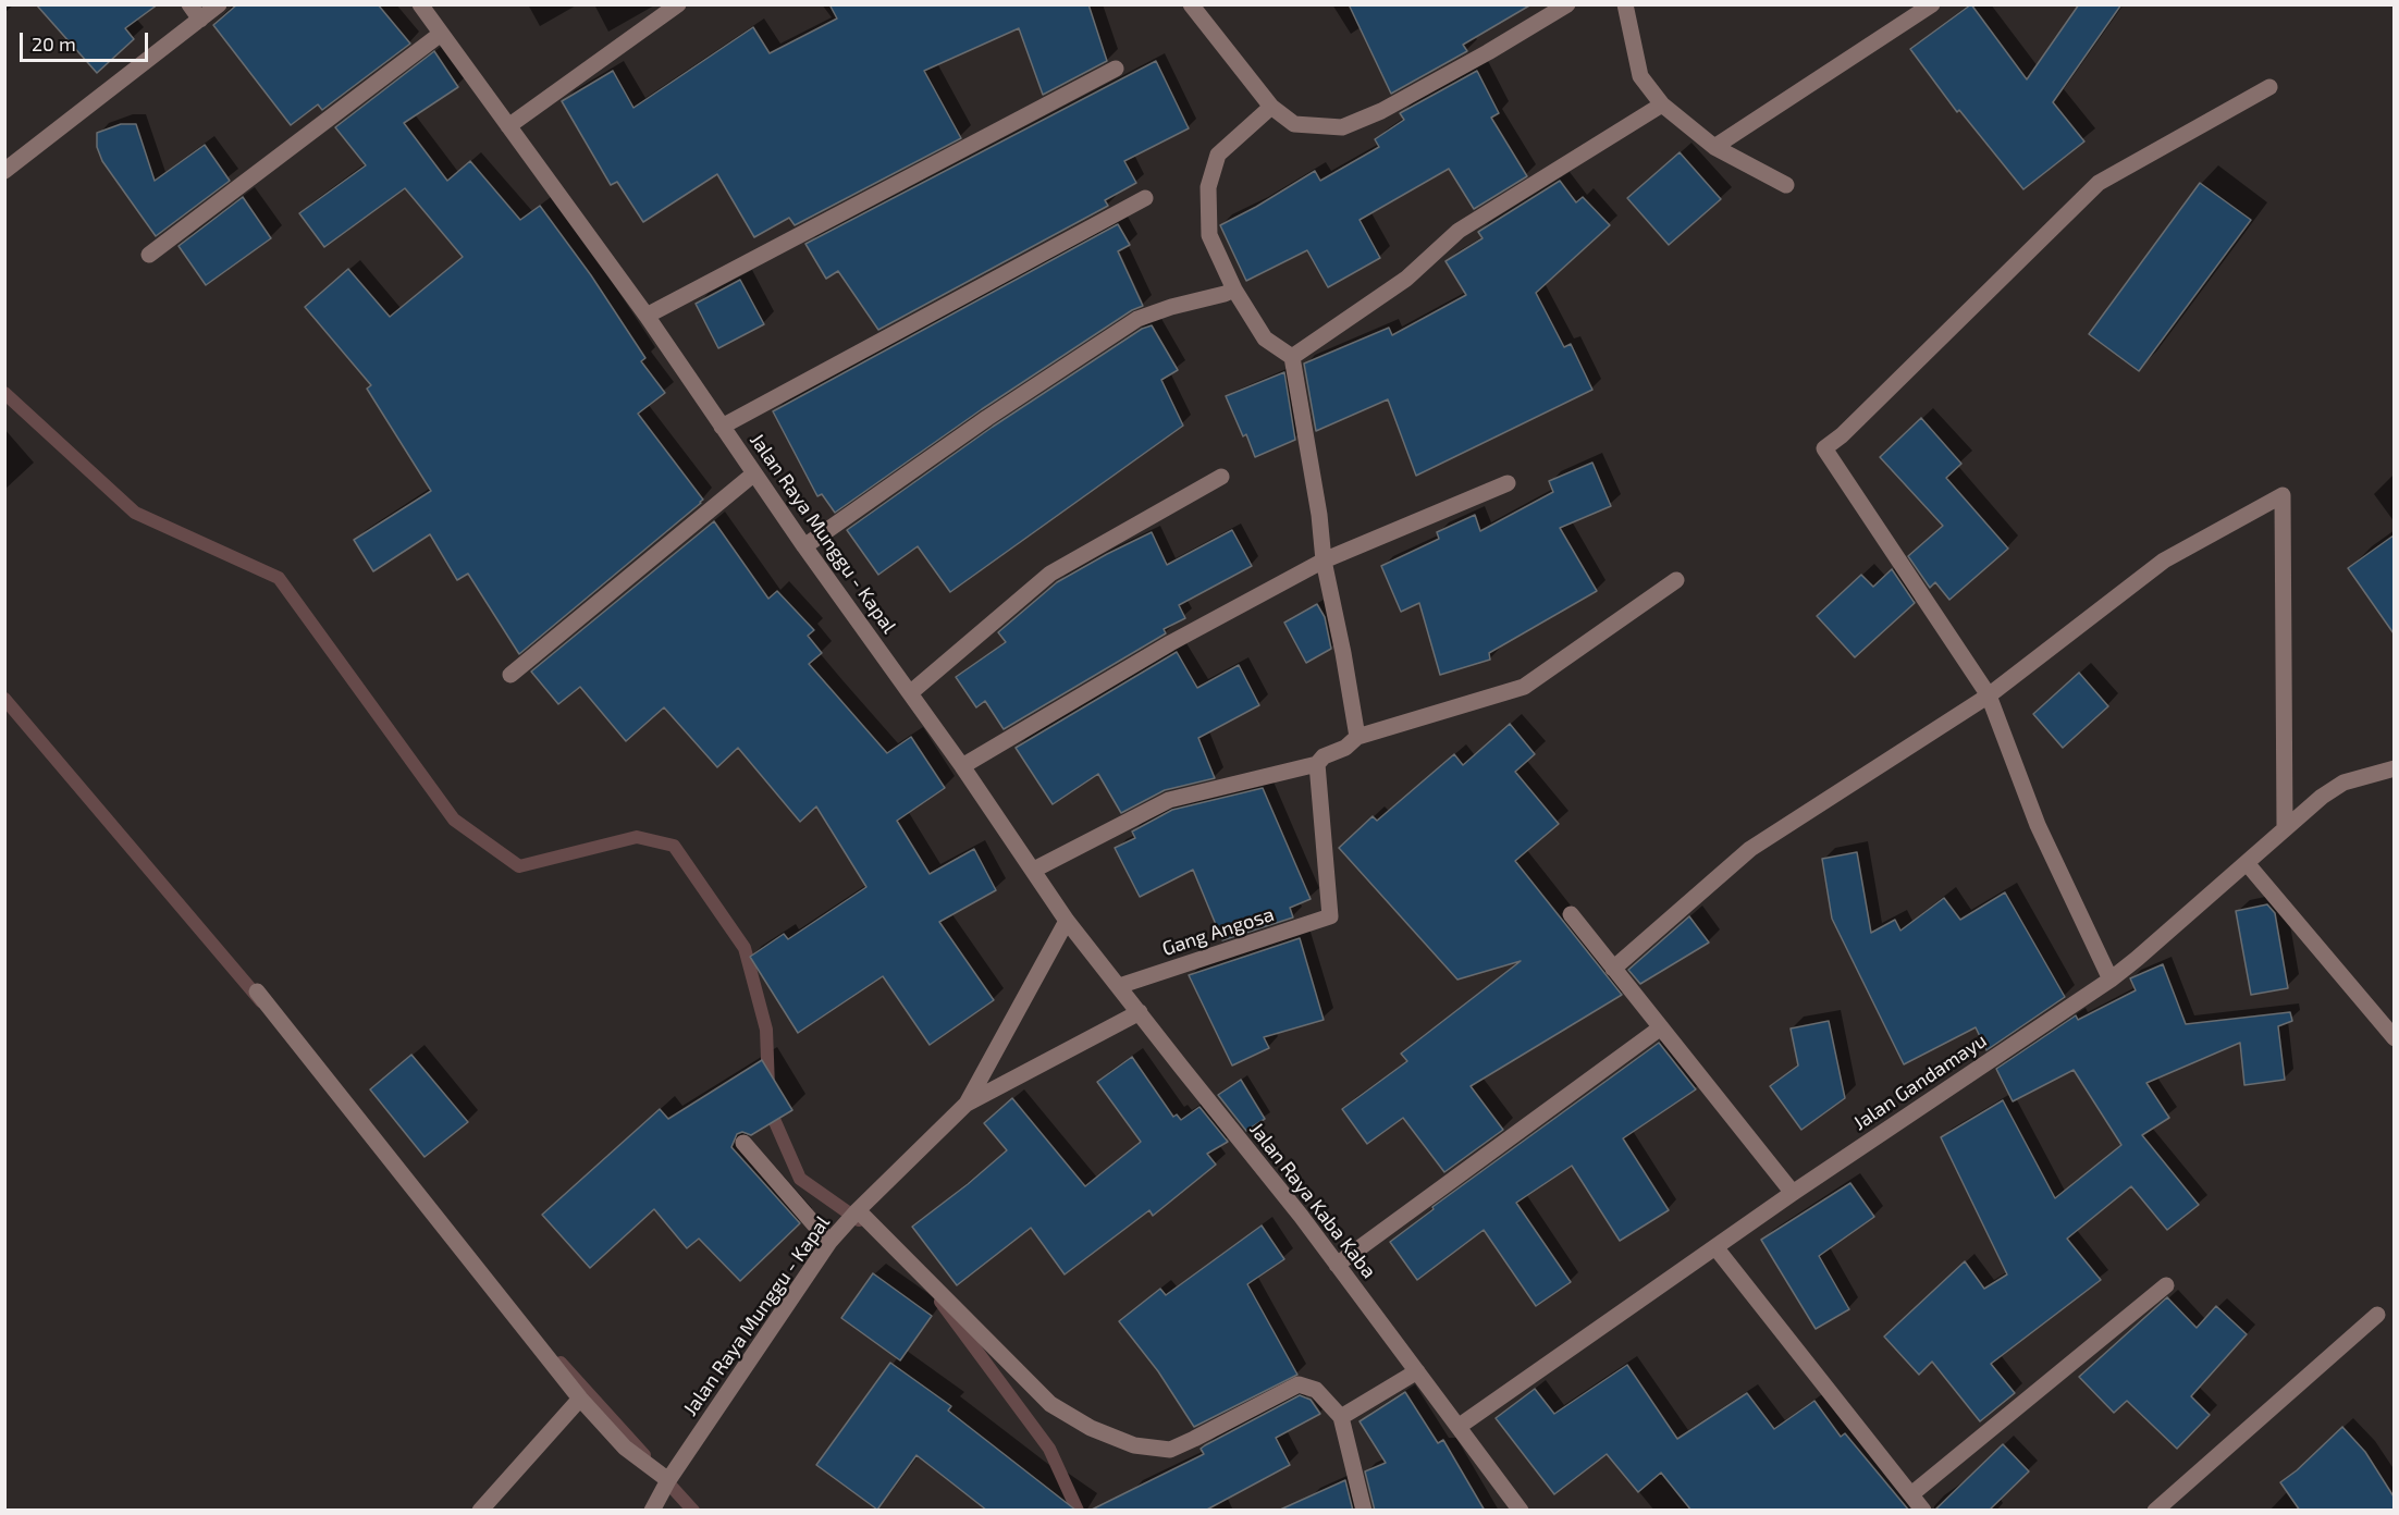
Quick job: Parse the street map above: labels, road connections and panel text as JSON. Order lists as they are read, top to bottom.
{
  "streets": {
    "street": [
      "Jalan Raya Munggu - Kapal",
      "Gang Angosa",
      "Jalan Gandamayu",
      "Jalan Raya Kaba Kaba"
    ]
  },
  "crossings": [
    ["Jalan Raya Munggu - Kapal", "Jalan Raya Kaba Kaba"],
    ["Gang Angosa", "Jalan Raya Kaba Kaba"],
    ["Jalan Gandamayu", "Jalan Raya Kaba Kaba"]
  ],
  "scale_bar": "20 m"
}
